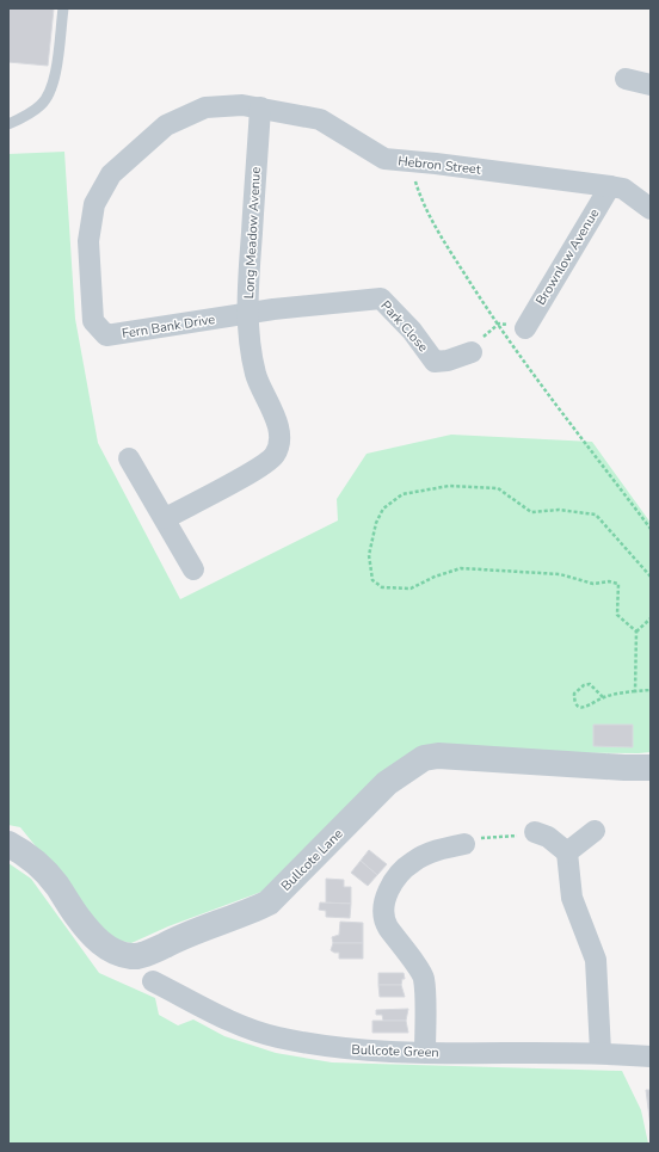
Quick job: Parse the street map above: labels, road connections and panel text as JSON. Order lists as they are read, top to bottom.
{
  "streets": {
    "street": [
      "Hebron Street",
      "Long Meadow Avenue",
      "Brownlow Avenue",
      "Fern Bank Drive",
      "Park Close",
      "Bullcote Lane",
      "Bullcote Green"
    ]
  },
  "crossings": [
    ["Hebron Street", "Long Meadow Avenue"],
    ["Hebron Street", "Brownlow Avenue"],
    ["Hebron Street", "Fern Bank Drive"],
    ["Long Meadow Avenue", "Fern Bank Drive"],
    ["Long Meadow Avenue", "Park Close"],
    ["Fern Bank Drive", "Park Close"]
  ]
}
